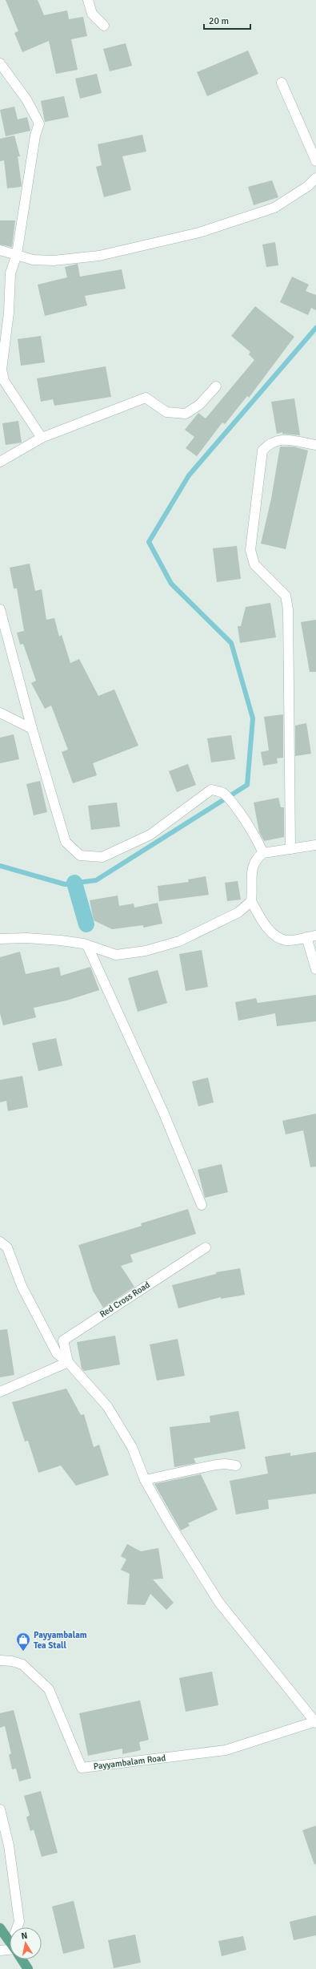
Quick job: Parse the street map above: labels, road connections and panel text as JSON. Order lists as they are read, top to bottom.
{
  "streets": {
    "street": ["Red Cross Road", "Payyambalam Road"]
  },
  "places": {
    "shop": ["Payyambalam Tea Stall"]
  },
  "scale_bar": "20 m",
  "north": "top"
}
